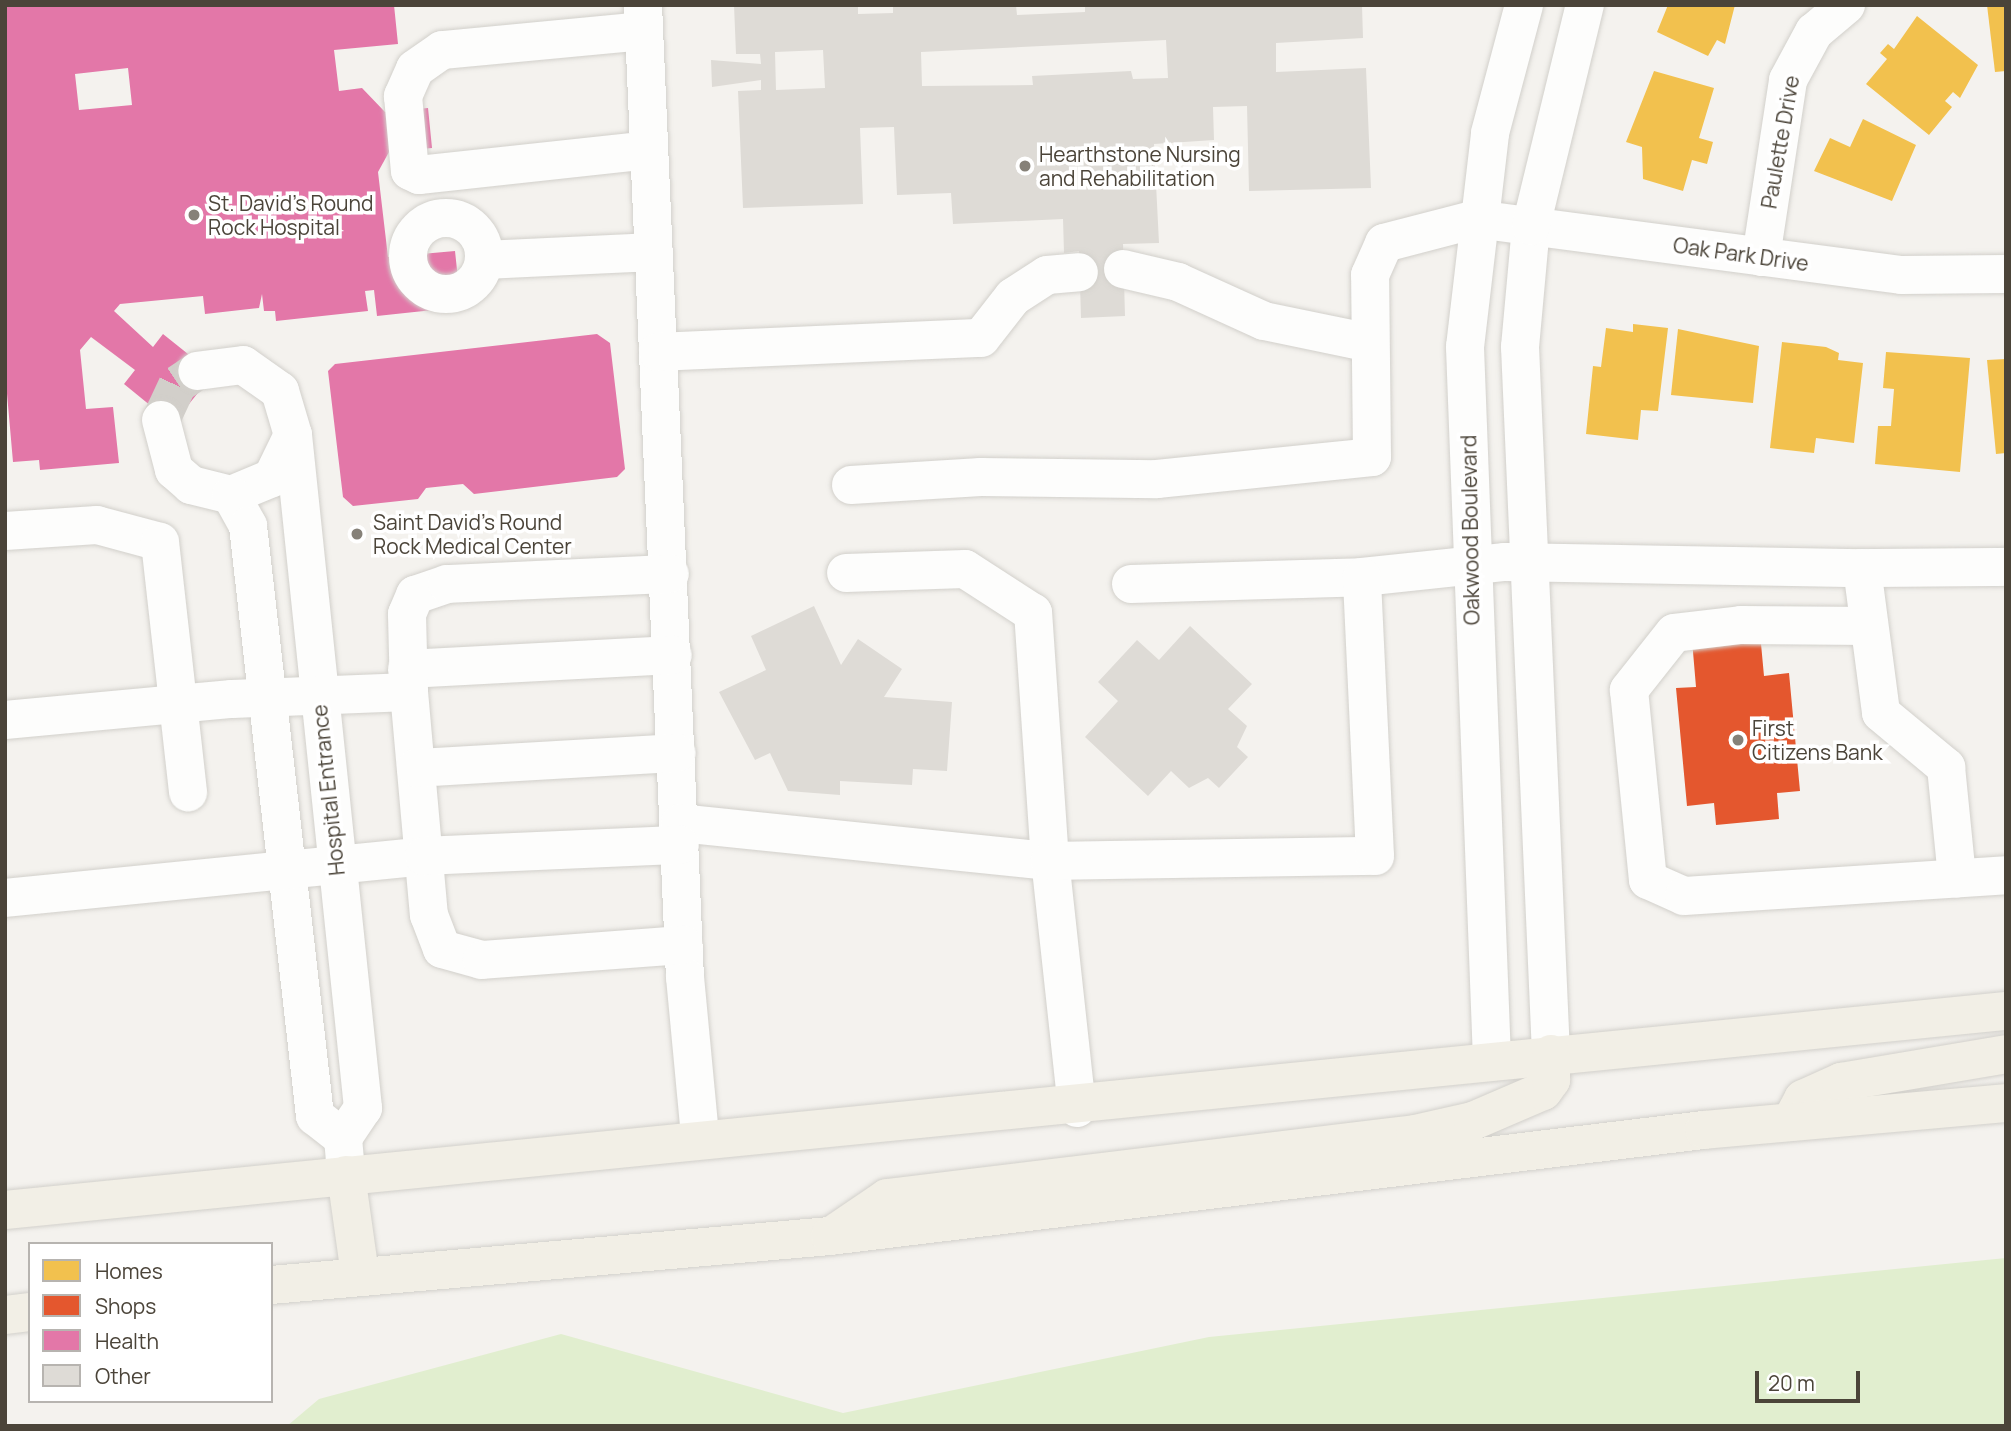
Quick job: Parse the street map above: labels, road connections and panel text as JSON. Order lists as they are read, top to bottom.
{
  "streets": {
    "street": [
      "Paulette Drive",
      "Oak Park Drive",
      "Oakwood Boulevard",
      "Hospital Entrance"
    ]
  },
  "crossings": [
    ["Paulette Drive", "Oak Park Drive"],
    ["Oak Park Drive", "Oakwood Boulevard"]
  ],
  "places": [
    "Hearthstone Nursing and Rehabilitation",
    "St. David's Round Rock Hospital",
    "Saint David's Round Rock Medical Center",
    "First Citizens Bank"
  ],
  "legend": [
    "Homes",
    "Shops",
    "Health",
    "Other"
  ],
  "scale_bar": "20 m"
}
